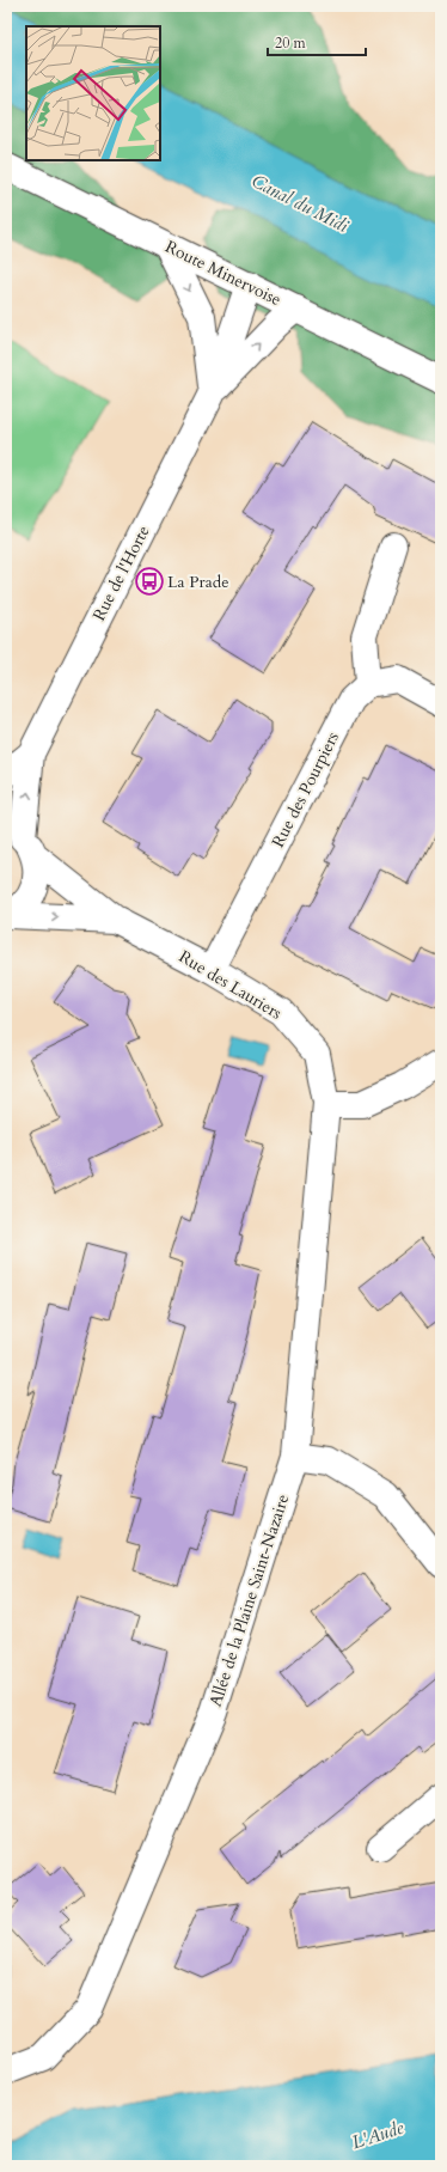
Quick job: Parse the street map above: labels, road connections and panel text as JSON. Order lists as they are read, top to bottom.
{
  "streets": {
    "street": [
      "Route Minervoise",
      "Rue de l'Horte",
      "Rue des Pourpiers",
      "Rue des Lauriers",
      "Allée de la Plaine Saint-Nazaire"
    ]
  },
  "crossings": [
    ["Route Minervoise", "Rue de l'Horte"],
    ["Rue de l'Horte", "Rue des Lauriers"],
    ["Rue des Pourpiers", "Rue des Lauriers"],
    ["Rue des Lauriers", "Allée de la Plaine Saint-Nazaire"]
  ],
  "water": ["Canal du Midi", "L'Aude"],
  "places": {
    "bus stop": ["La Prade"]
  },
  "scale_bar": "20 m"
}
